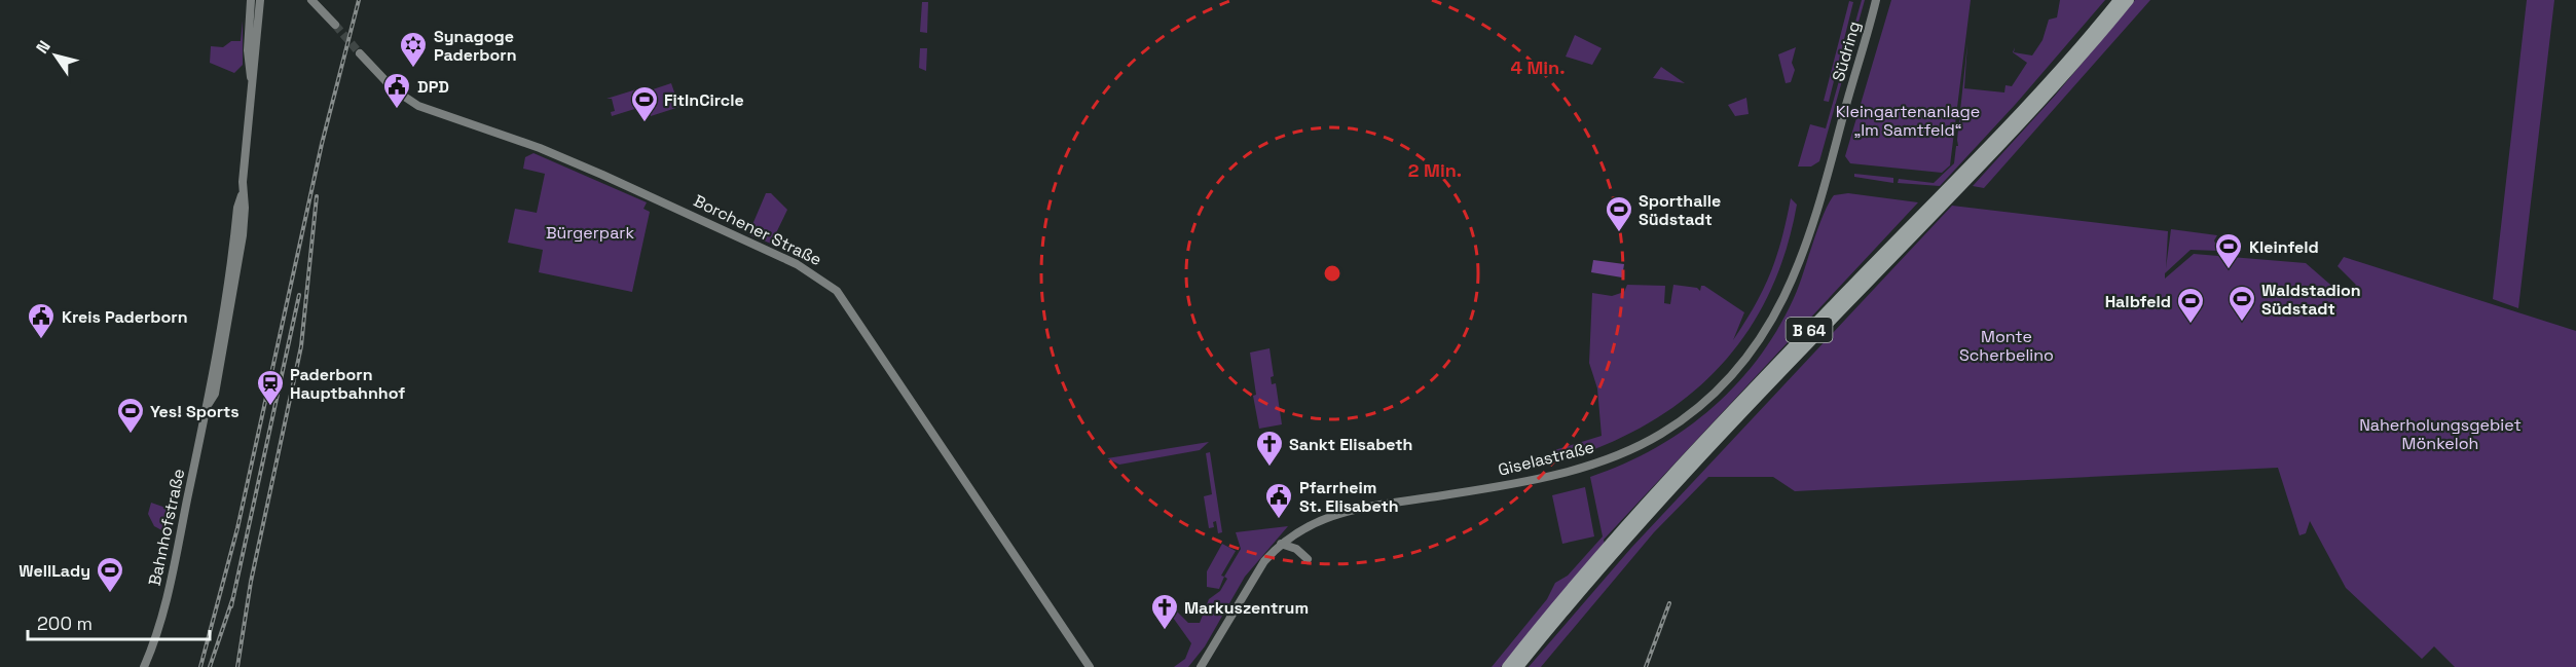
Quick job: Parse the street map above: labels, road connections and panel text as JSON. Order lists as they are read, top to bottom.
{
  "streets": {
    "highway": ["B 64"],
    "main road": [
      "Südring",
      "Borchener Straße",
      "Giselastraße",
      "Bahnhofstraße"
    ]
  },
  "crossings": [
    ["Südring", "Giselastraße"]
  ],
  "parks": [
    "Kleingartenanlage „Im Samtfeld“",
    "Bürgerpark",
    "Monte Scherbelino",
    "Naherholungsgebiet Mönkeloh"
  ],
  "places": {
    "synagogue": ["Synagoge Paderborn"],
    "public building": ["DPD", "Kreis Paderborn", "Pfarrheim St. Elisabeth"],
    "sports": [
      "FitInCircle",
      "Sporthalle Südstadt",
      "Kleinfeld",
      "Waldstadion Südstadt",
      "Halbfeld",
      "Yes! Sports",
      "WellLady"
    ],
    "station": ["Paderborn Hauptbahnhof"],
    "church": ["Sankt Elisabeth", "Markuszentrum"]
  },
  "scale_bar": "200 m",
  "north": "top left",
  "rings": ["4 Min.", "2 Min."]
}
